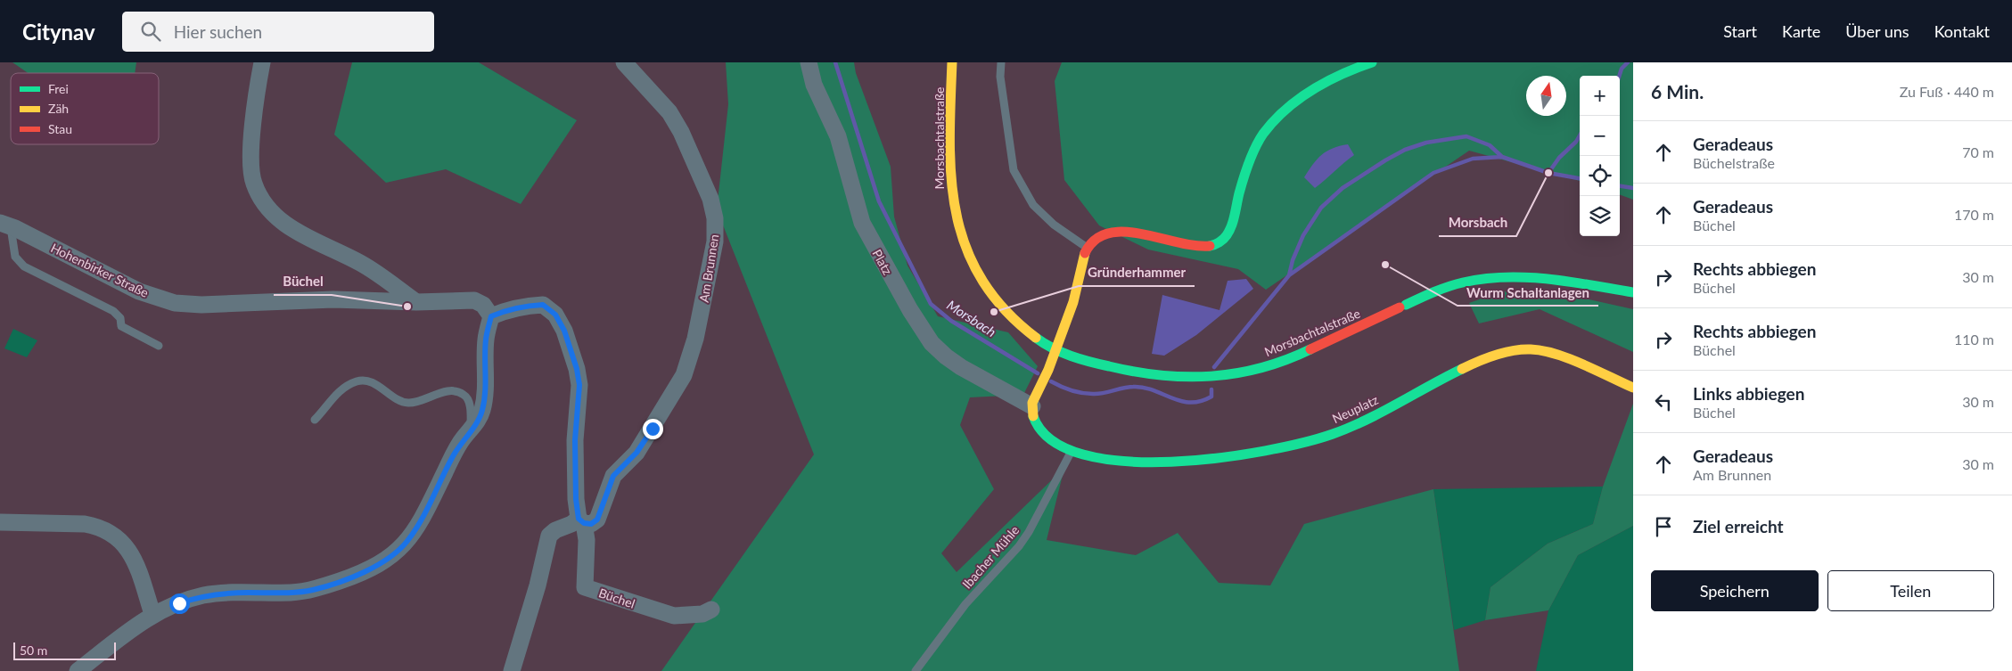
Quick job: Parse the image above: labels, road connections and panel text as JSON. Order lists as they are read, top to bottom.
{
  "streets": {
    "street": [
      "Morsbachtalstraße",
      "Platz",
      "Am Brunnen",
      "Hohenbirker Straße",
      "Neuplatz",
      "Büchel"
    ],
    "lane": ["Ibacher Mühle"]
  },
  "crossings": [
    ["Platz", "Neuplatz"],
    ["Am Brunnen", "Büchel"],
    ["Neuplatz", "Ibacher Mühle"]
  ],
  "water": ["Morsbach"],
  "places": [
    "Morsbach",
    "Wurm Schaltanlagen",
    "Büchel",
    "Gründerhammer"
  ],
  "legend": ["Frei", "Zäh", "Stau"],
  "scale_bar": "50 m",
  "north": "top",
  "page": {
    "header": "Citynav",
    "search": "Hier suchen",
    "nav": [
      "Start",
      "Karte",
      "Über uns",
      "Kontakt"
    ],
    "heading": ["6 Min.", "Zu Fuß · 440 m"],
    "map_buttons": ["+", "−"],
    "list": [
      ["Geradeaus", "Büchelstraße", "70 m"],
      ["Geradeaus", "Büchel", "170 m"],
      ["Rechts abbiegen", "Büchel", "30 m"],
      ["Rechts abbiegen", "Büchel", "110 m"],
      ["Links abbiegen", "Büchel", "30 m"],
      ["Geradeaus", "Am Brunnen", "30 m"],
      "Ziel erreicht"
    ],
    "buttons": ["Speichern", "Teilen"],
    "scale": "50 m"
  }
}
